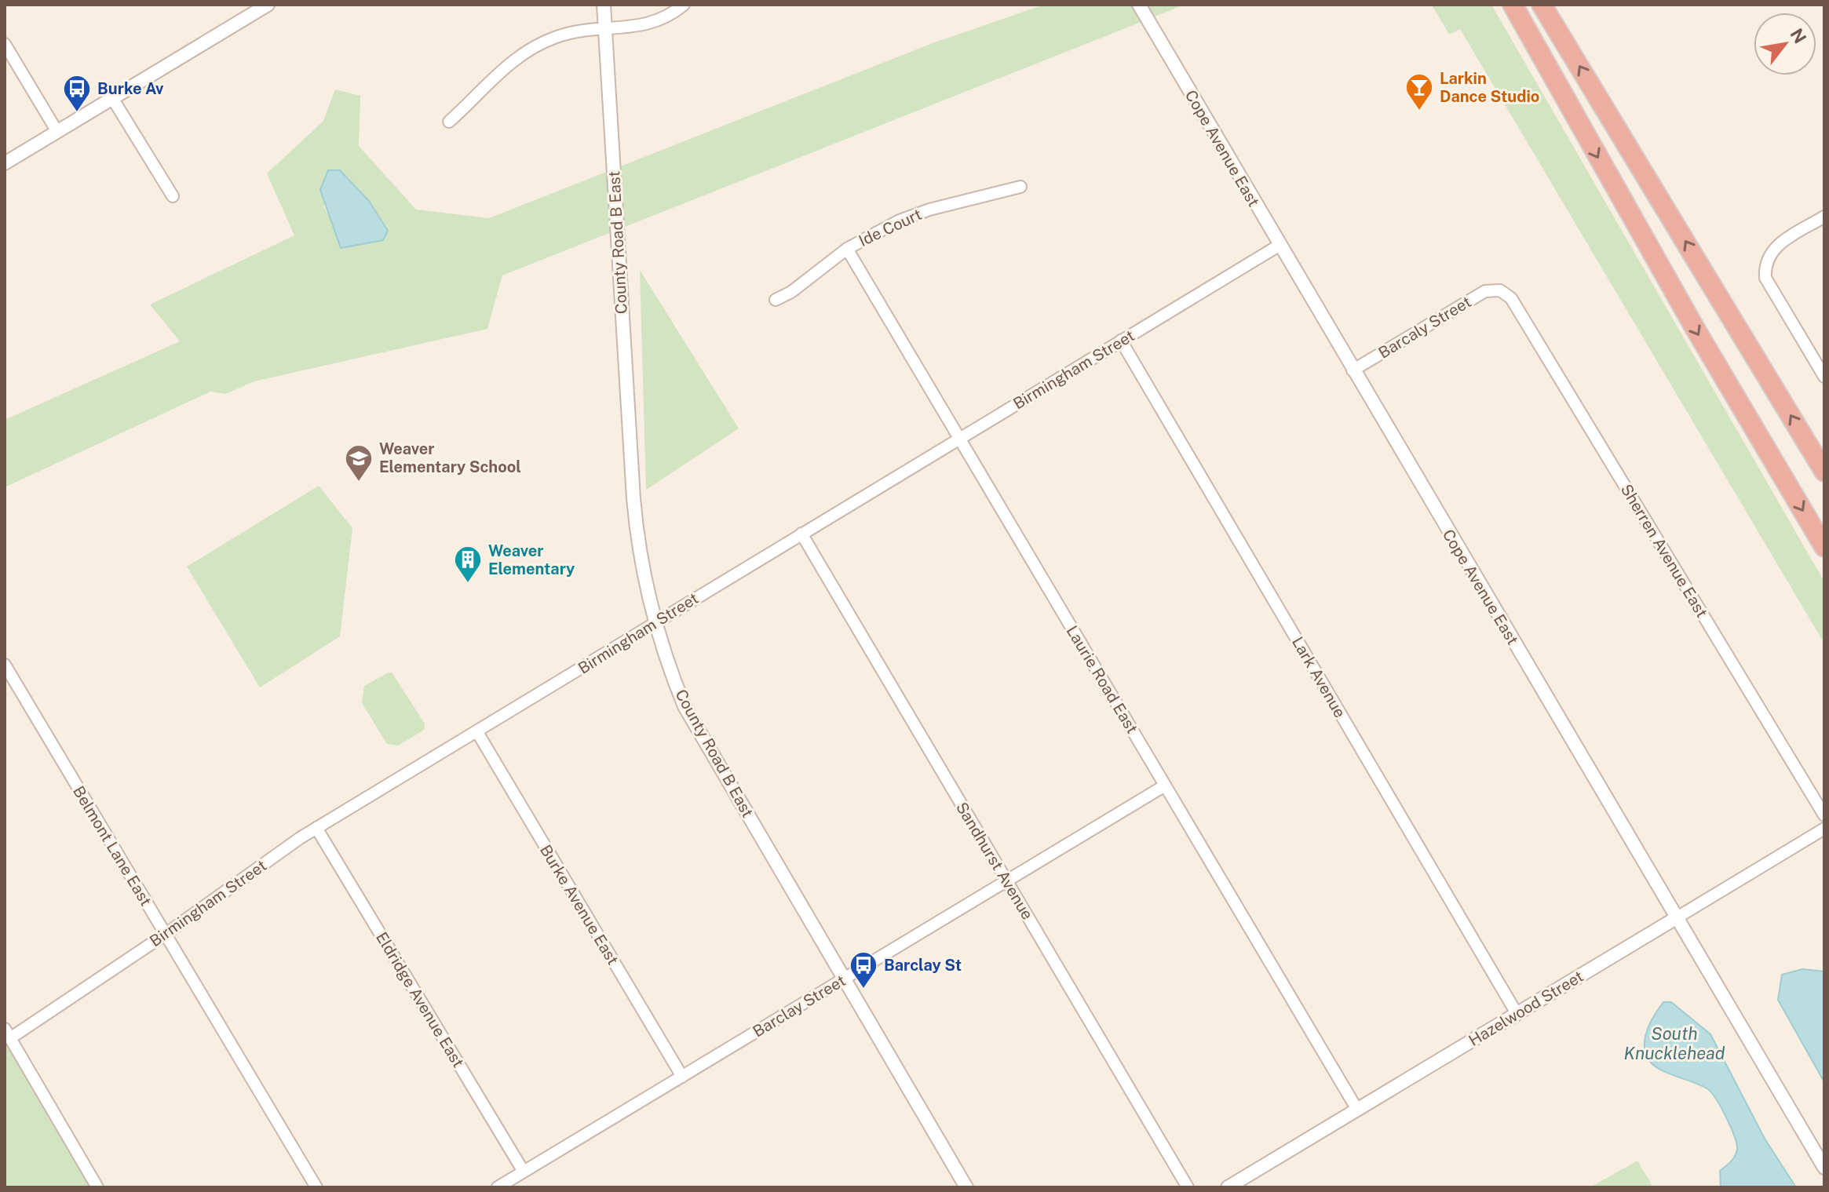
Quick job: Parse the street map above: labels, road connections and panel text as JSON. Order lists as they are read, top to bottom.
{
  "streets": {
    "street": [
      "Cope Avenue East",
      "Ide Court",
      "County Road B East",
      "Barcaly Street",
      "Birmingham Street",
      "Sherren Avenue East",
      "Lark Avenue",
      "Laurie Road East",
      "Belmont Lane East",
      "Sandhurst Avenue",
      "Burke Avenue East",
      "Eldridge Avenue East",
      "Barclay Street",
      "Hazelwood Street"
    ]
  },
  "crossings": [
    ["Cope Avenue East", "Barcaly Street"],
    ["Cope Avenue East", "Birmingham Street"],
    ["Cope Avenue East", "Hazelwood Street"],
    ["Ide Court", "Laurie Road East"],
    ["County Road B East", "Birmingham Street"],
    ["County Road B East", "Barclay Street"],
    ["Barcaly Street", "Sherren Avenue East"],
    ["Birmingham Street", "Lark Avenue"],
    ["Birmingham Street", "Laurie Road East"],
    ["Birmingham Street", "Belmont Lane East"],
    ["Birmingham Street", "Sandhurst Avenue"],
    ["Birmingham Street", "Burke Avenue East"],
    ["Birmingham Street", "Eldridge Avenue East"],
    ["Lark Avenue", "Hazelwood Street"],
    ["Laurie Road East", "Barclay Street"],
    ["Laurie Road East", "Hazelwood Street"],
    ["Sandhurst Avenue", "Barclay Street"],
    ["Burke Avenue East", "Barclay Street"],
    ["Eldridge Avenue East", "Barclay Street"]
  ],
  "water": ["South Knucklehead"],
  "places": {
    "bar": ["Larkin Dance Studio"],
    "bus stop": ["Burke Av", "Barclay St"],
    "school or university": ["Weaver Elementary School"],
    "building": ["Weaver Elementary"]
  },
  "north": "top right"
}
